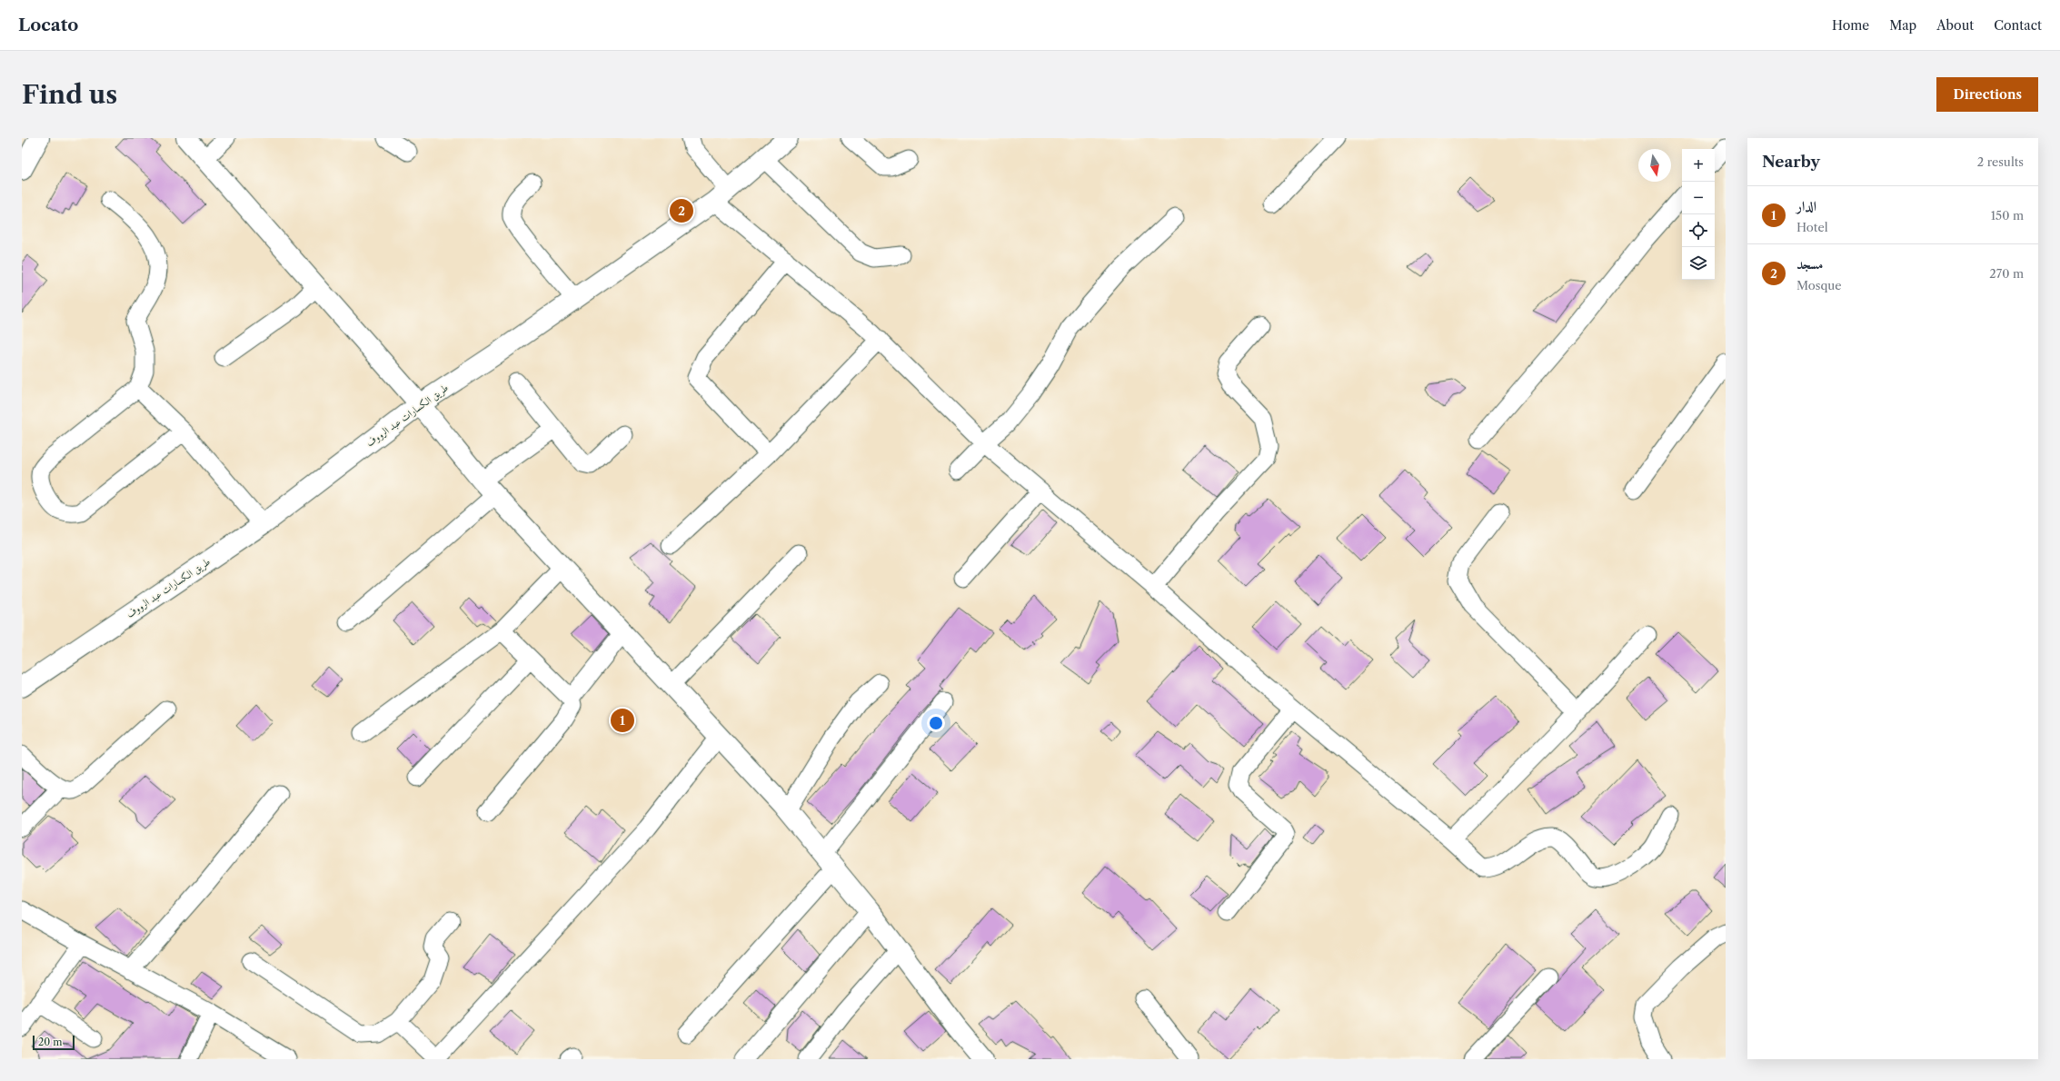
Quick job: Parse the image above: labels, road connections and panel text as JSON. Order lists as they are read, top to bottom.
{
  "streets": {
    "street": ["طريق الكسارات عبد الرووف"]
  },
  "scale_bar": "20 m",
  "north": "bottom",
  "page": {
    "header": "Locato",
    "nav": [
      "Home",
      "Map",
      "About",
      "Contact"
    ],
    "buttons": "Directions",
    "title": "Find us",
    "heading": ["Nearby", "2 results"],
    "map_buttons": ["+", "−"],
    "list": [
      {
        "mark": "1",
        "name": "الدار",
        "note": "Hotel",
        "value": "150 m"
      },
      {
        "mark": "2",
        "name": "مسجد",
        "note": "Mosque",
        "value": "270 m"
      }
    ],
    "pins": ["2", "1"],
    "scale": "20 m"
  }
}
